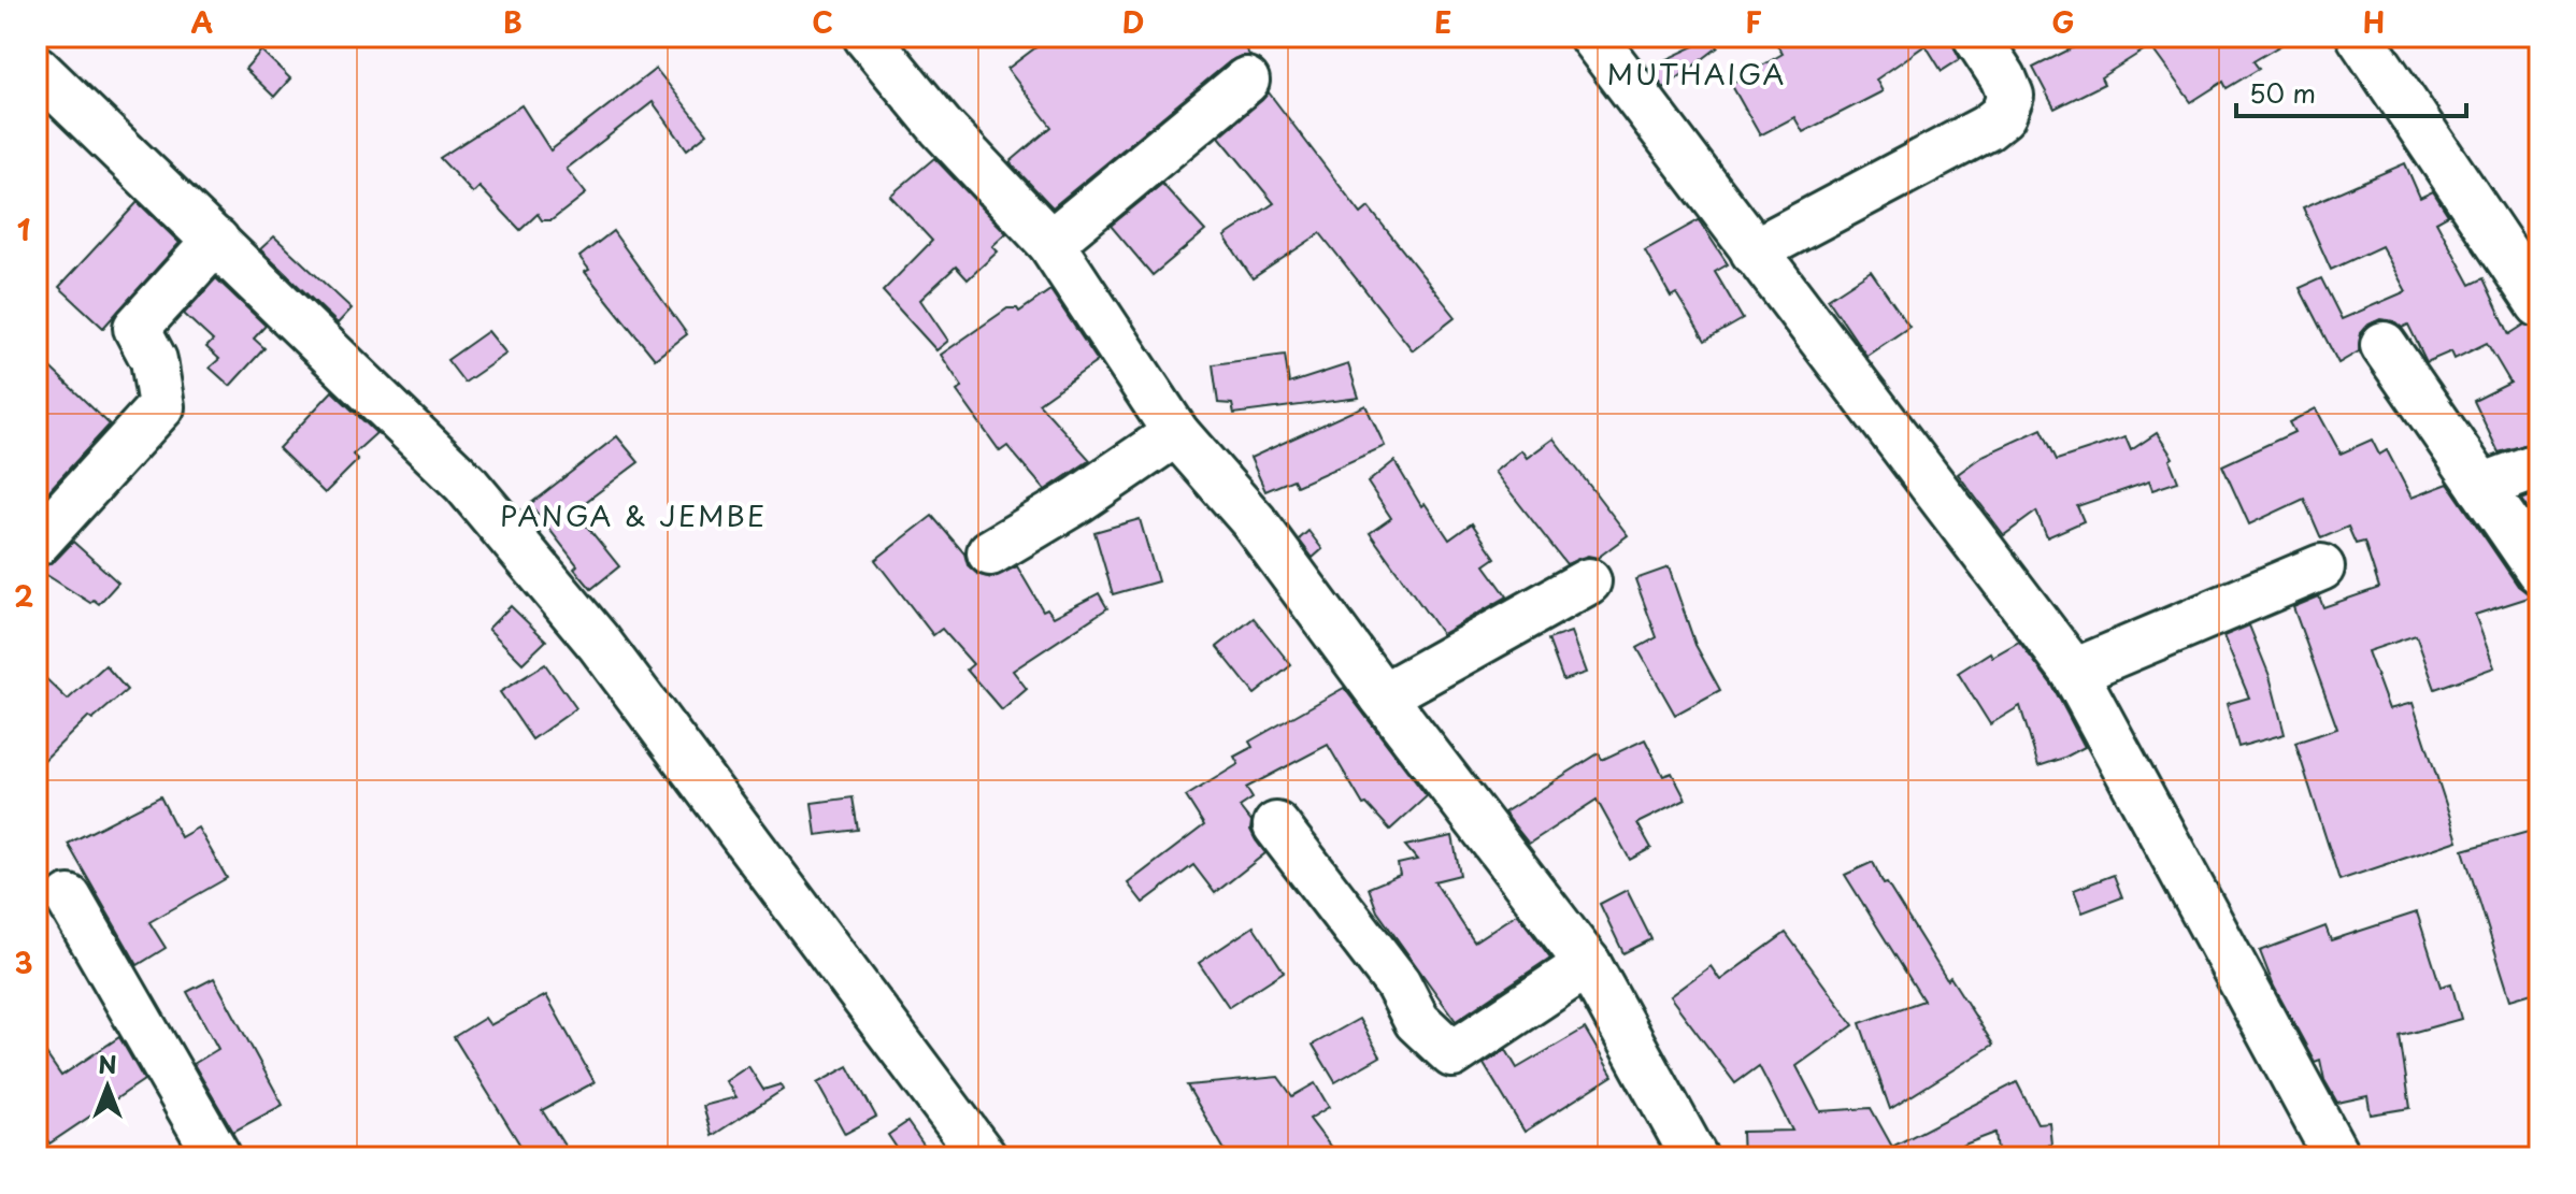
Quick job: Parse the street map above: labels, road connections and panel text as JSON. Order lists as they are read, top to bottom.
{
  "districts": ["MUTHAIGA", "PANGA & JEMBE"],
  "scale_bar": "50 m",
  "north": "top",
  "grid": {
    "columns": [
      "A",
      "B",
      "C",
      "D",
      "E",
      "F",
      "G",
      "H"
    ],
    "rows": ["1", "2", "3"]
  }
}
